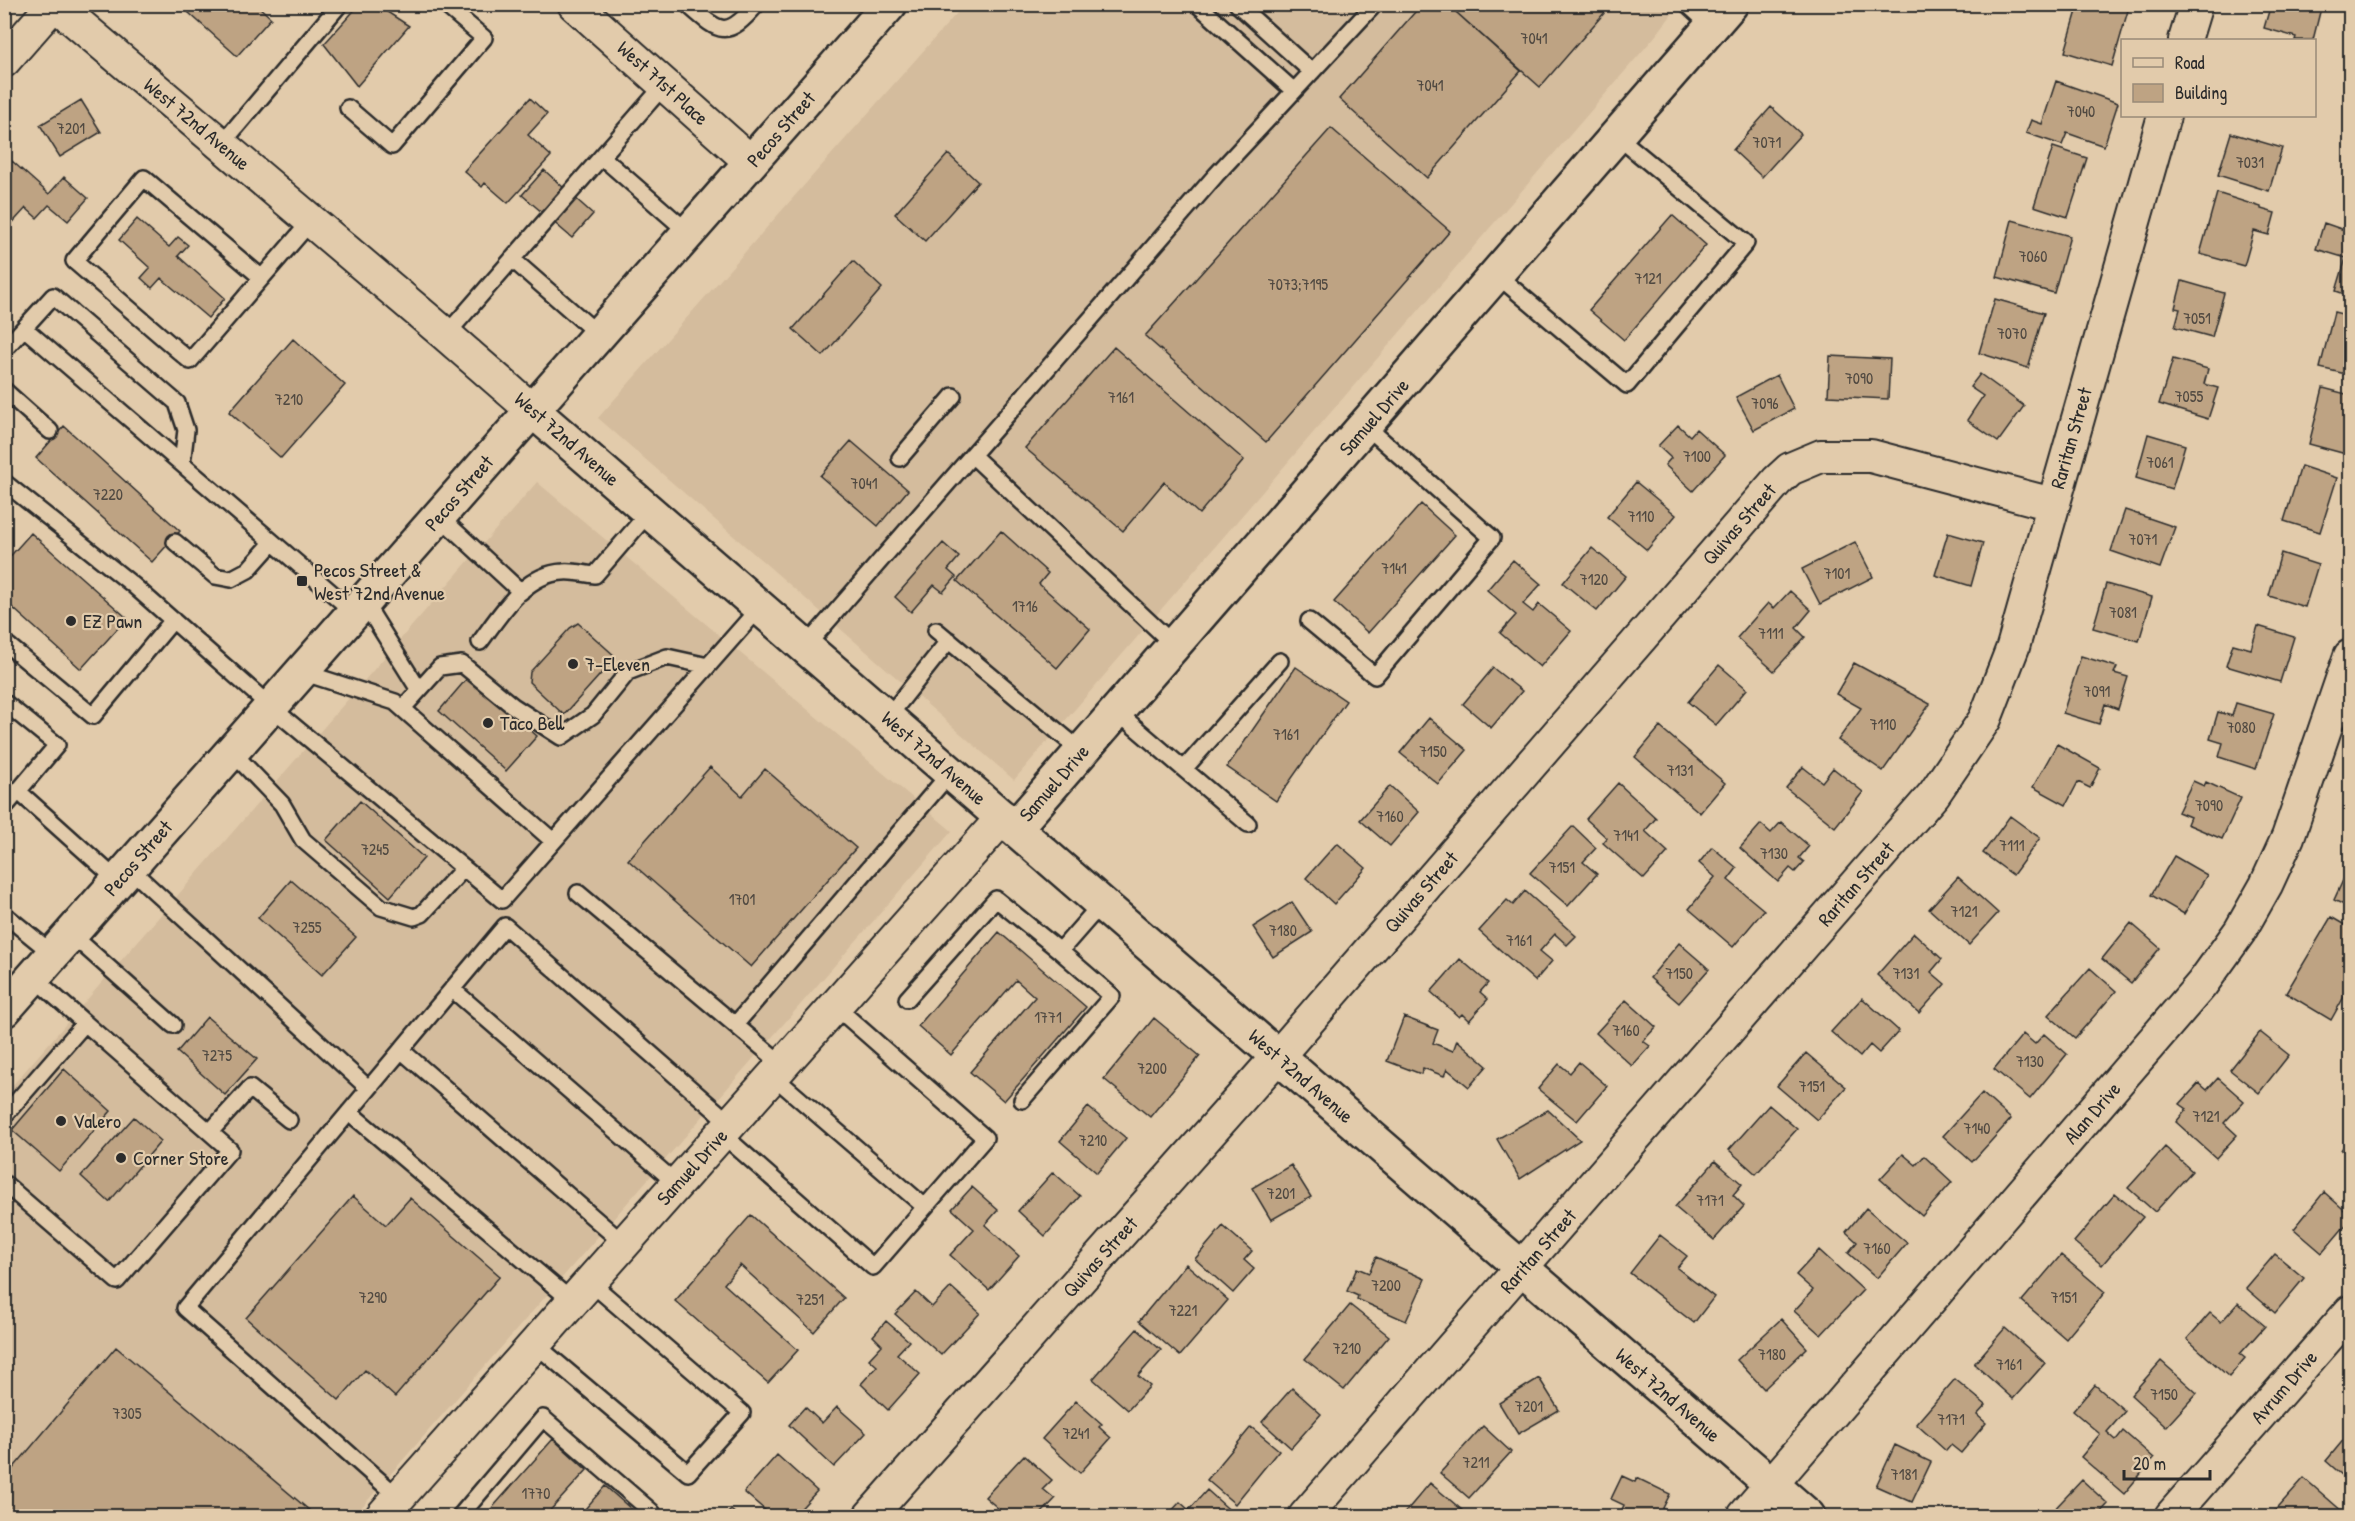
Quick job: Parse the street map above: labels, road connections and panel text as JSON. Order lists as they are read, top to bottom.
{
  "streets": {
    "main road": ["West 72nd Avenue", "Pecos Street", "Samuel Drive"],
    "street": [
      "West 71st Place",
      "Raritan Street",
      "Quivas Street",
      "Alan Drive",
      "Avrum Drive"
    ]
  },
  "crossings": [
    ["West 71st Place", "Pecos Street"],
    ["West 72nd Avenue", "Pecos Street"],
    ["West 72nd Avenue", "Samuel Drive"],
    ["West 72nd Avenue", "Raritan Street"],
    ["West 72nd Avenue", "Quivas Street"],
    ["West 72nd Avenue", "Alan Drive"],
    ["Raritan Street", "Quivas Street"]
  ],
  "places": {
    "transit": ["Pecos Street & West 72nd Avenue"],
    "other": [
      "EZ Pawn",
      "7-Eleven",
      "Taco Bell",
      "Valero",
      "Corner Store"
    ]
  },
  "house_numbers": [
    "7041",
    "7041",
    "7040",
    "7201",
    "7071",
    "7031",
    "7060",
    "7121",
    "7073;7195",
    "7051",
    "7070",
    "7090",
    "7055",
    "7161",
    "7210",
    "7096",
    "7100",
    "7061",
    "7041",
    "7220",
    "7110",
    "7071",
    "7141",
    "7101",
    "7120",
    "1716",
    "7081",
    "7111",
    "7091",
    "7110",
    "7080",
    "7161",
    "7150",
    "7131",
    "7090",
    "7160",
    "7141",
    "7111",
    "7245",
    "7130",
    "7151",
    "1701",
    "7121",
    "7255",
    "7180",
    "7161",
    "7150",
    "7131",
    "1771",
    "7160",
    "7275",
    "7130",
    "7200",
    "7151",
    "7121",
    "7140",
    "7210",
    "7201",
    "7171",
    "7160",
    "7200",
    "7290",
    "7151",
    "7251",
    "7221",
    "7210",
    "7180",
    "7161",
    "7150",
    "7201",
    "7305",
    "7171",
    "7241",
    "7211",
    "7181",
    "1770"
  ],
  "legend": ["Road", "Building"],
  "scale_bar": "20 m"
}
